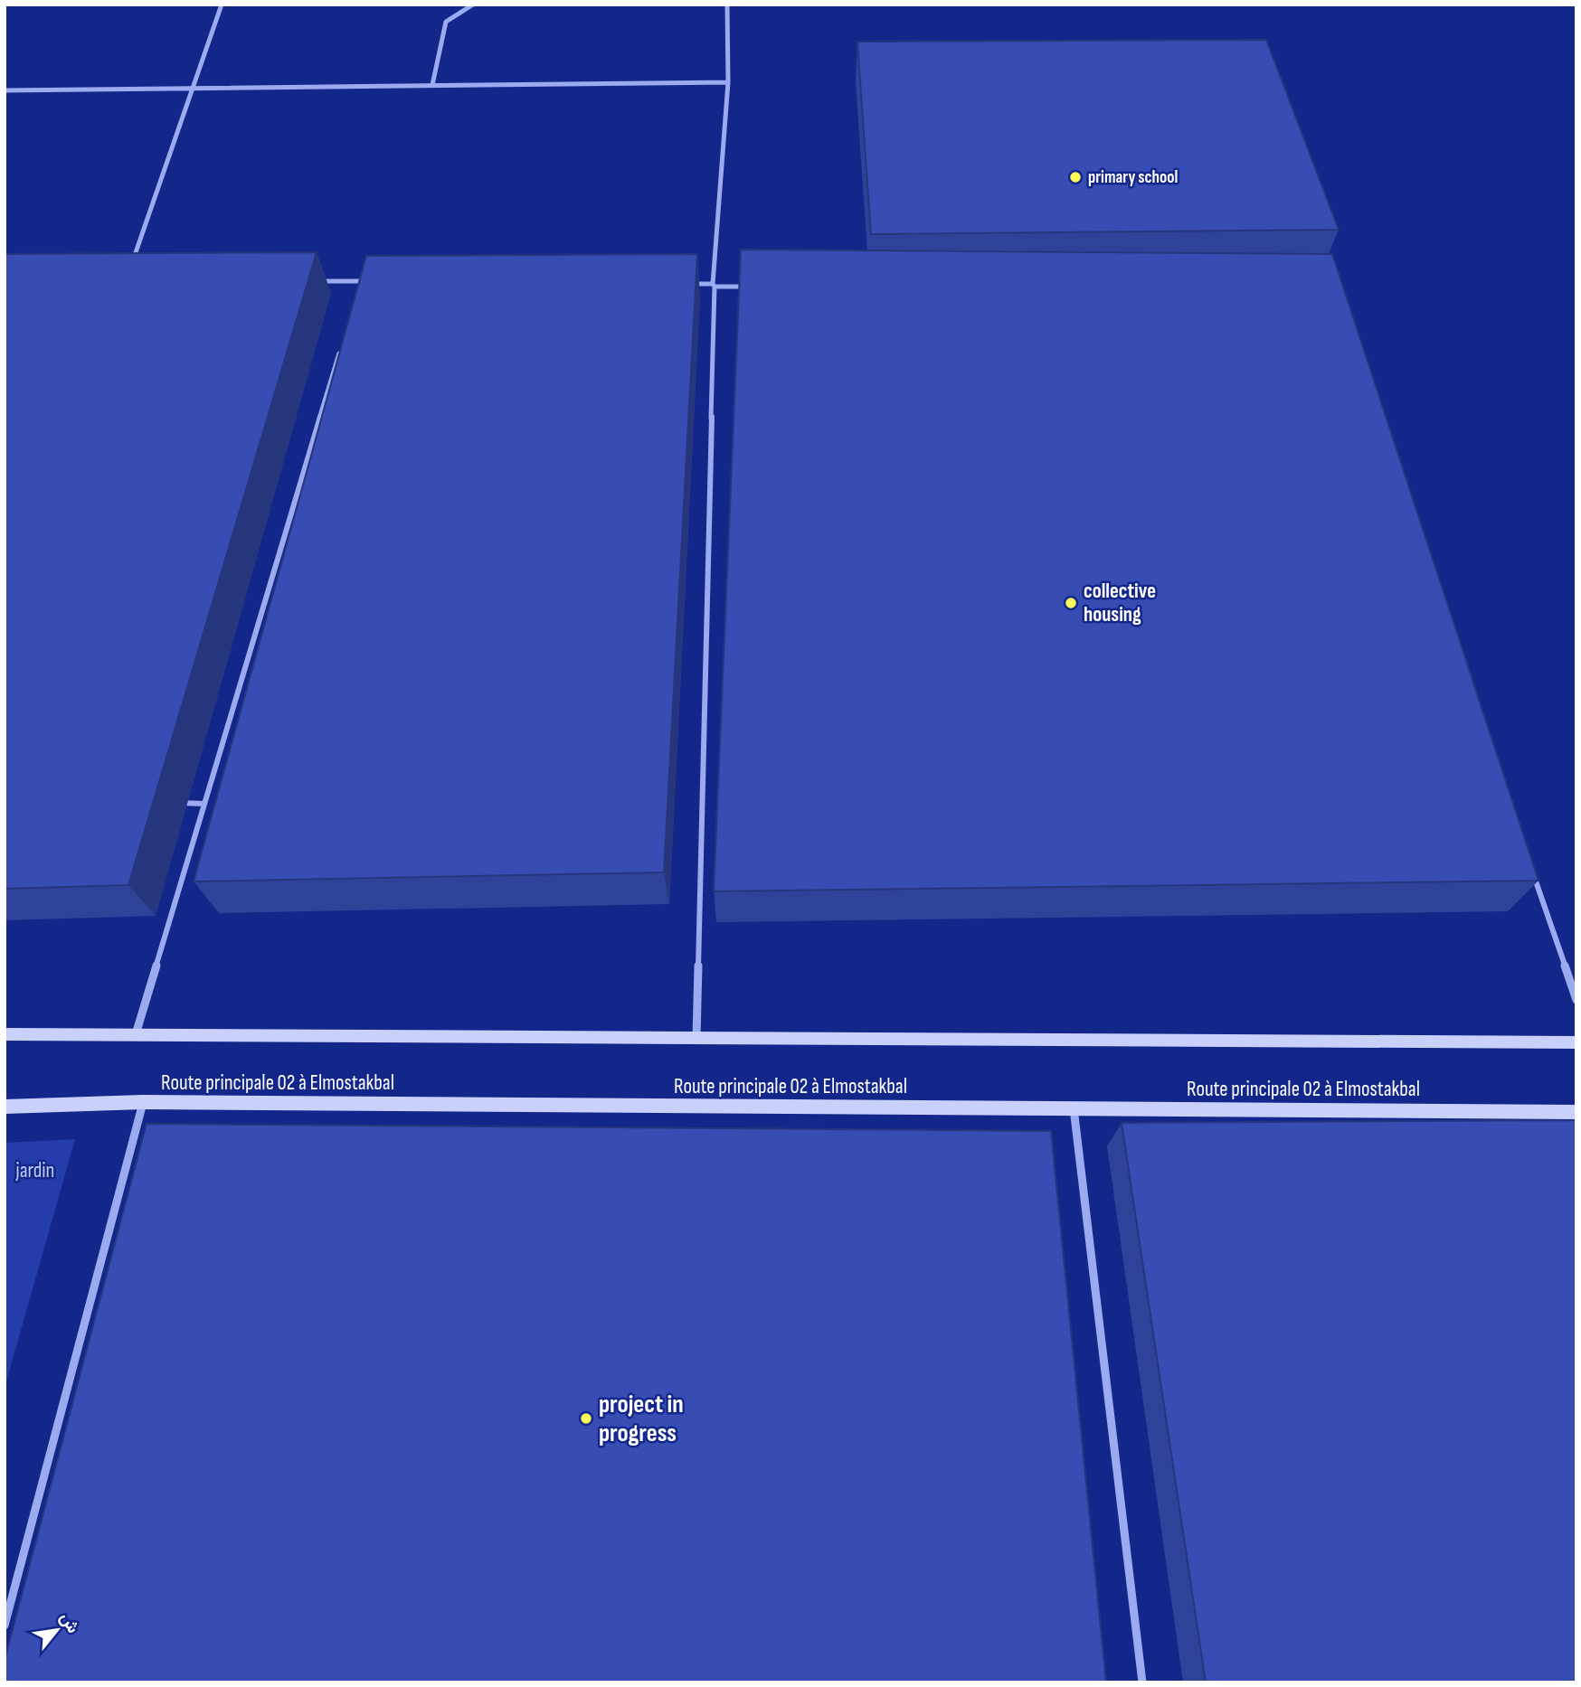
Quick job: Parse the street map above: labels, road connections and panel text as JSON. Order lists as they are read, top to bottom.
{
  "streets": {
    "main road": ["Route principale 02 à Elmostakbal"]
  },
  "parks": ["jardin"],
  "places": ["primary school", "collective housing", "project in progress"],
  "north": "top right"
}
